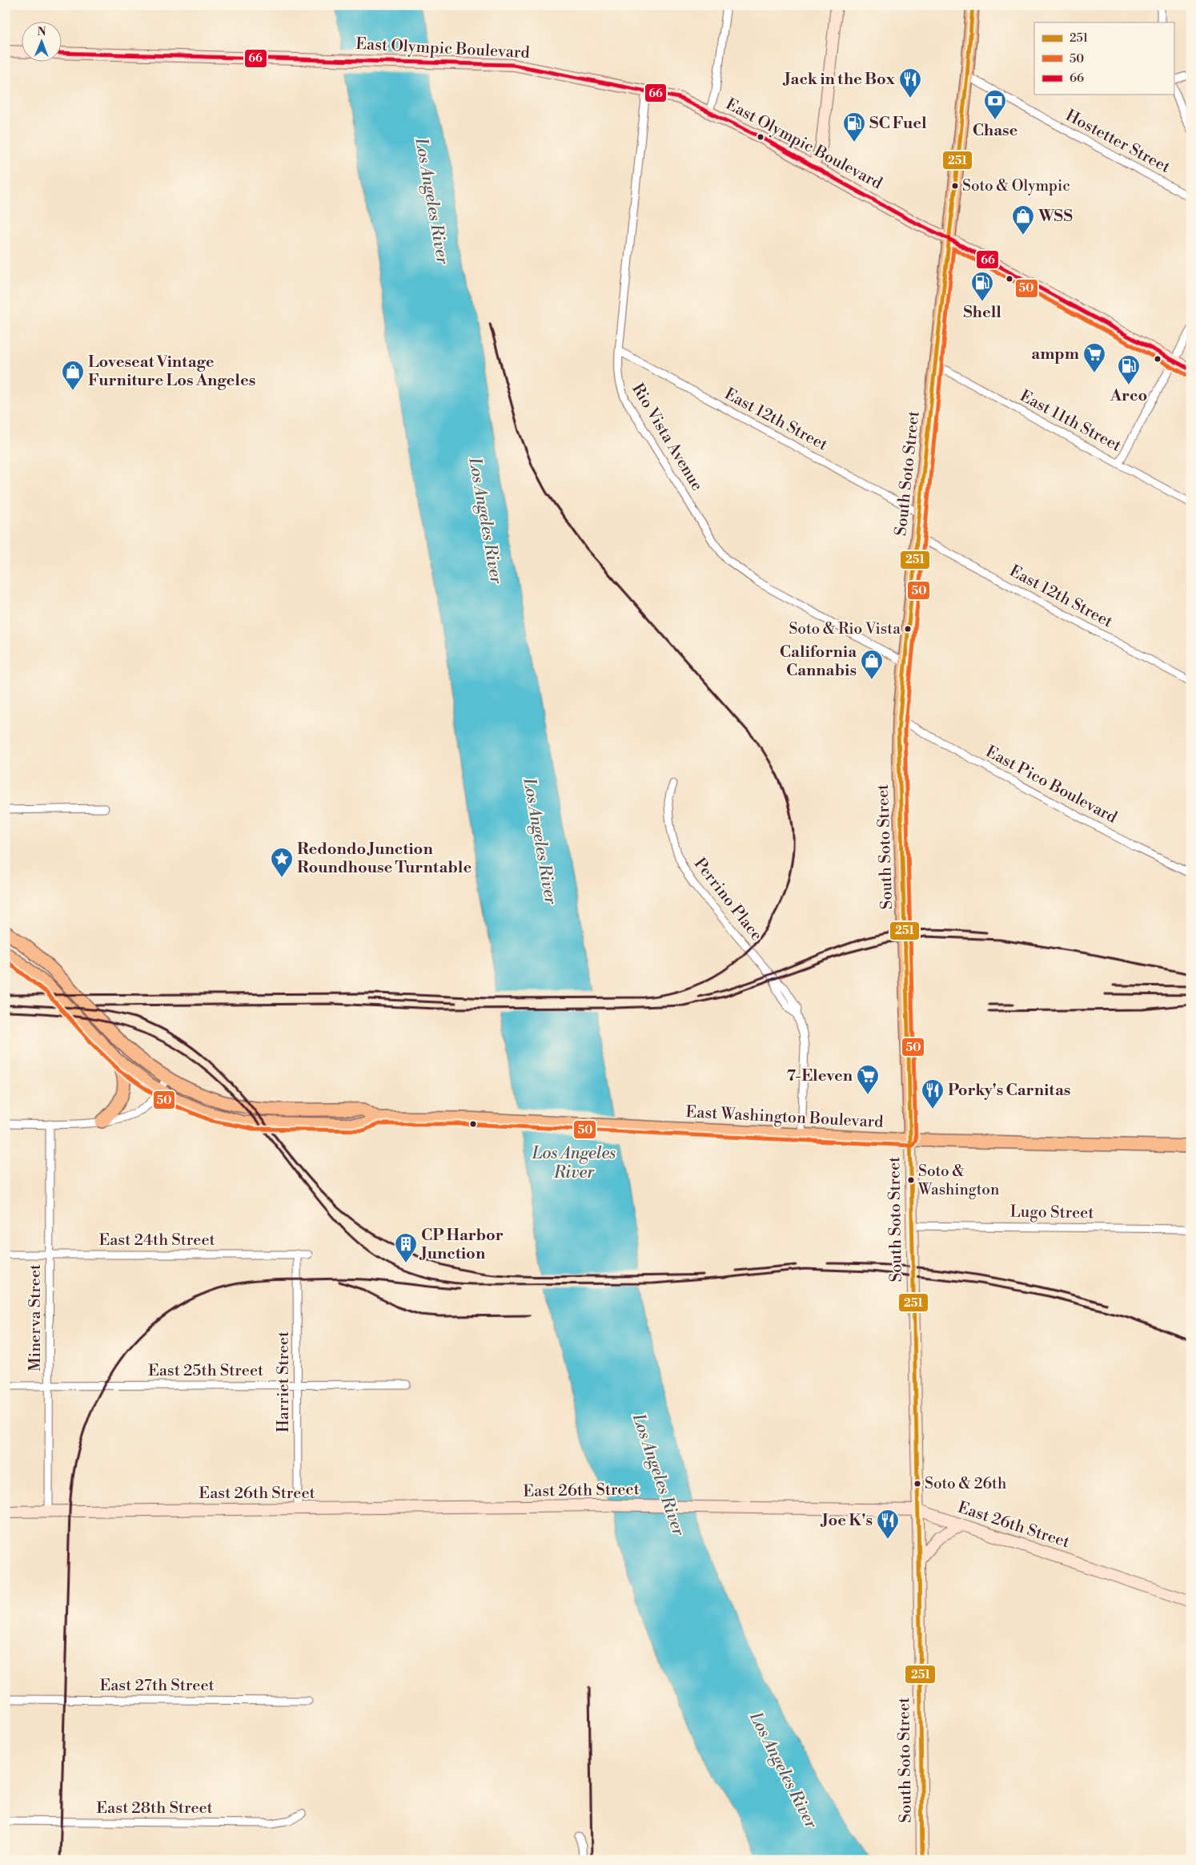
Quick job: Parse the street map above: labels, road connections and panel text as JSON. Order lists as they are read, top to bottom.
{
  "streets": {
    "main road": [
      "East Olympic Boulevard",
      "South Soto Street",
      "East Washington Boulevard",
      "East 26th Street"
    ],
    "street": [
      "Hostetter Street",
      "East 12th Street",
      "East 11th Street",
      "Rio Vista Avenue",
      "East Pico Boulevard",
      "Perrino Place",
      "Lugo Street",
      "East 24th Street",
      "Minerva Street",
      "East 25th Street",
      "Harriet Street",
      "East 27th Street",
      "East 28th Street"
    ]
  },
  "crossings": [
    ["East Olympic Boulevard", "Rio Vista Avenue"],
    ["East Olympic Boulevard", "South Soto Street"],
    ["Hostetter Street", "South Soto Street"],
    ["East 12th Street", "Rio Vista Avenue"],
    ["East 12th Street", "South Soto Street"],
    ["East 11th Street", "South Soto Street"],
    ["Rio Vista Avenue", "South Soto Street"],
    ["South Soto Street", "East Pico Boulevard"],
    ["South Soto Street", "East Washington Boulevard"],
    ["South Soto Street", "Lugo Street"],
    ["South Soto Street", "East 26th Street"],
    ["Perrino Place", "East Washington Boulevard"],
    ["East 24th Street", "Minerva Street"],
    ["East 24th Street", "Harriet Street"],
    ["Minerva Street", "East 25th Street"],
    ["Minerva Street", "East 26th Street"],
    ["East 25th Street", "Harriet Street"],
    ["Harriet Street", "East 26th Street"]
  ],
  "water": ["Los Angeles River"],
  "places": {
    "restaurant": ["Jack in the Box", "Porky's Carnitas", "Joe K's"],
    "bank": ["Chase"],
    "fuel station": ["SC Fuel", "Shell", "Arco"],
    "other": [
      "Soto & Olympic",
      "Soto & Rio Vista",
      "Soto & Washington",
      "Soto & 26th"
    ],
    "shop": ["WSS", "Loveseat Vintage Furniture Los Angeles", "California Cannabis"],
    "supermarket": ["ampm", "7-Eleven"],
    "place": ["Redondo Junction Roundhouse Turntable"],
    "building": ["CP Harbor Junction"]
  },
  "lines": ["transit line 251", "transit line 66", "transit line 50"],
  "legend": ["251", "50", "66"],
  "north": "top"
}
